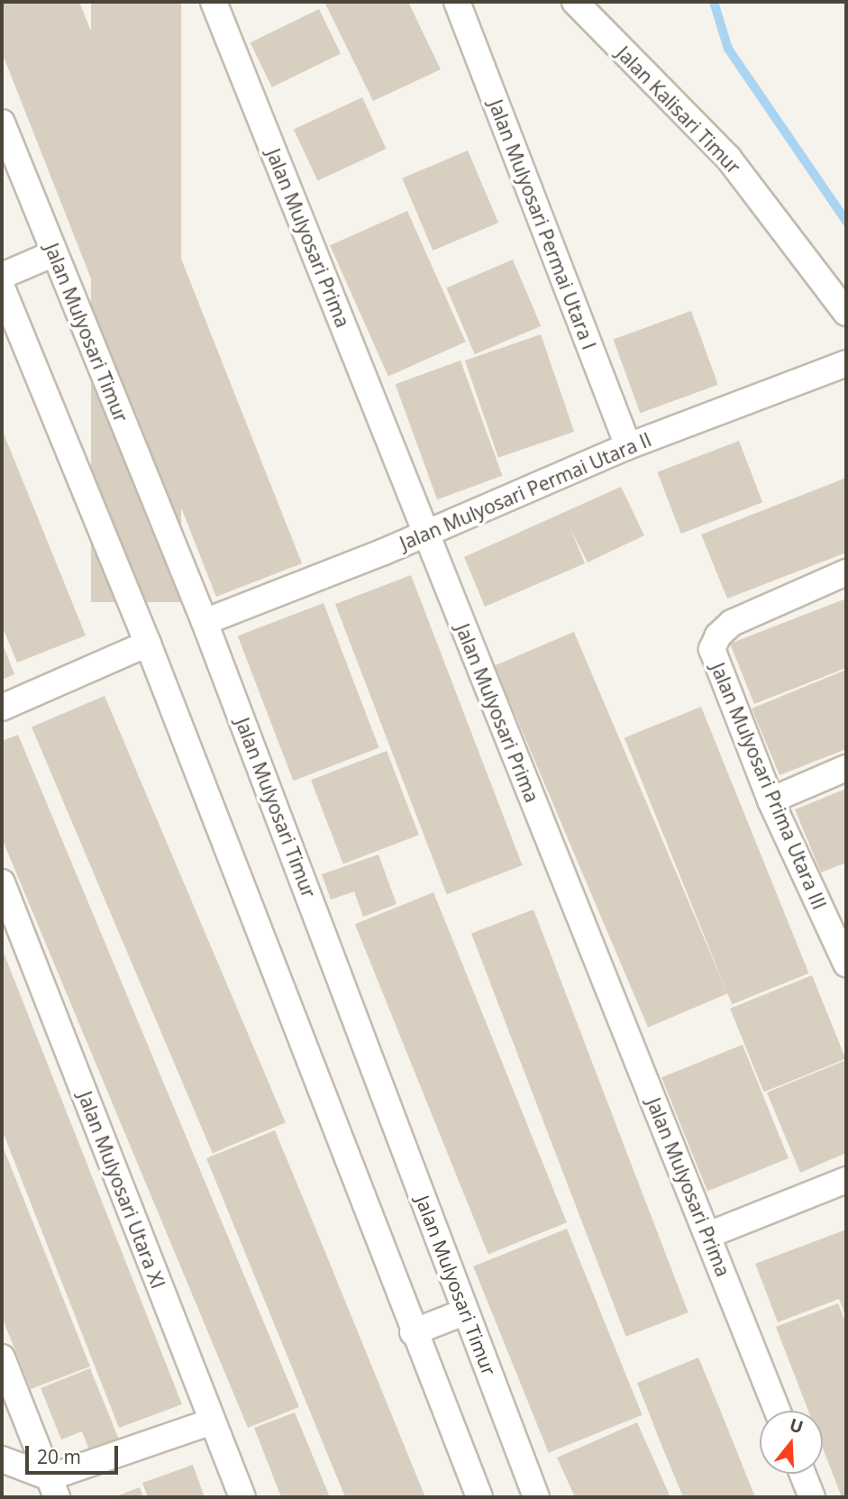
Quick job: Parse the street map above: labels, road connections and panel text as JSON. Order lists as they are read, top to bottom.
{
  "streets": {
    "street": [
      "Jalan Kalisari Timur",
      "Jalan Mulyosari Permai Utara I",
      "Jalan Mulyosari Prima",
      "Jalan Mulyosari Timur",
      "Jalan Mulyosari Permai Utara II",
      "Jalan Mulyosari Prima Utara III",
      "Jalan Mulyosari Utara XI"
    ]
  },
  "crossings": [
    ["Jalan Mulyosari Permai Utara I", "Jalan Mulyosari Permai Utara II"],
    ["Jalan Mulyosari Prima", "Jalan Mulyosari Permai Utara II"],
    ["Jalan Mulyosari Timur", "Jalan Mulyosari Permai Utara II"]
  ],
  "scale_bar": "20 m",
  "north": "top"
}
